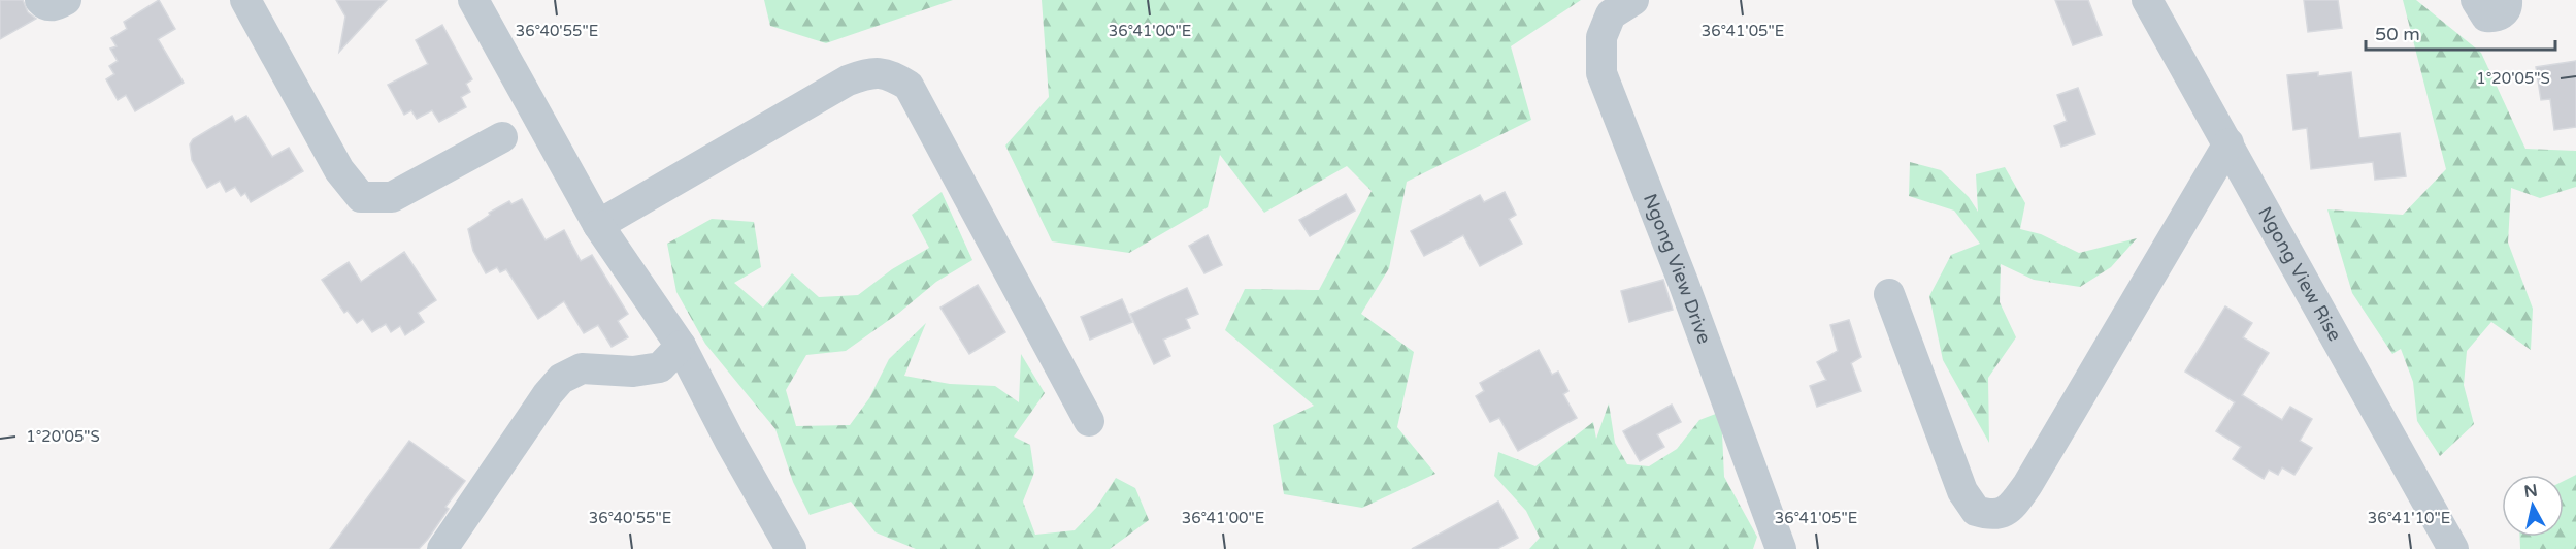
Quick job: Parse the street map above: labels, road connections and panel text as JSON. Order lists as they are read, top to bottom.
{
  "streets": {
    "street": ["Ngong View Drive", "Ngong View Rise"]
  },
  "scale_bar": "50 m",
  "north": "top",
  "coordinates": [
    "36°40'55\"E",
    "36°41'00\"E",
    "36°41'05\"E",
    "1°20'05\"S",
    "36°41'10\"E"
  ]
}
